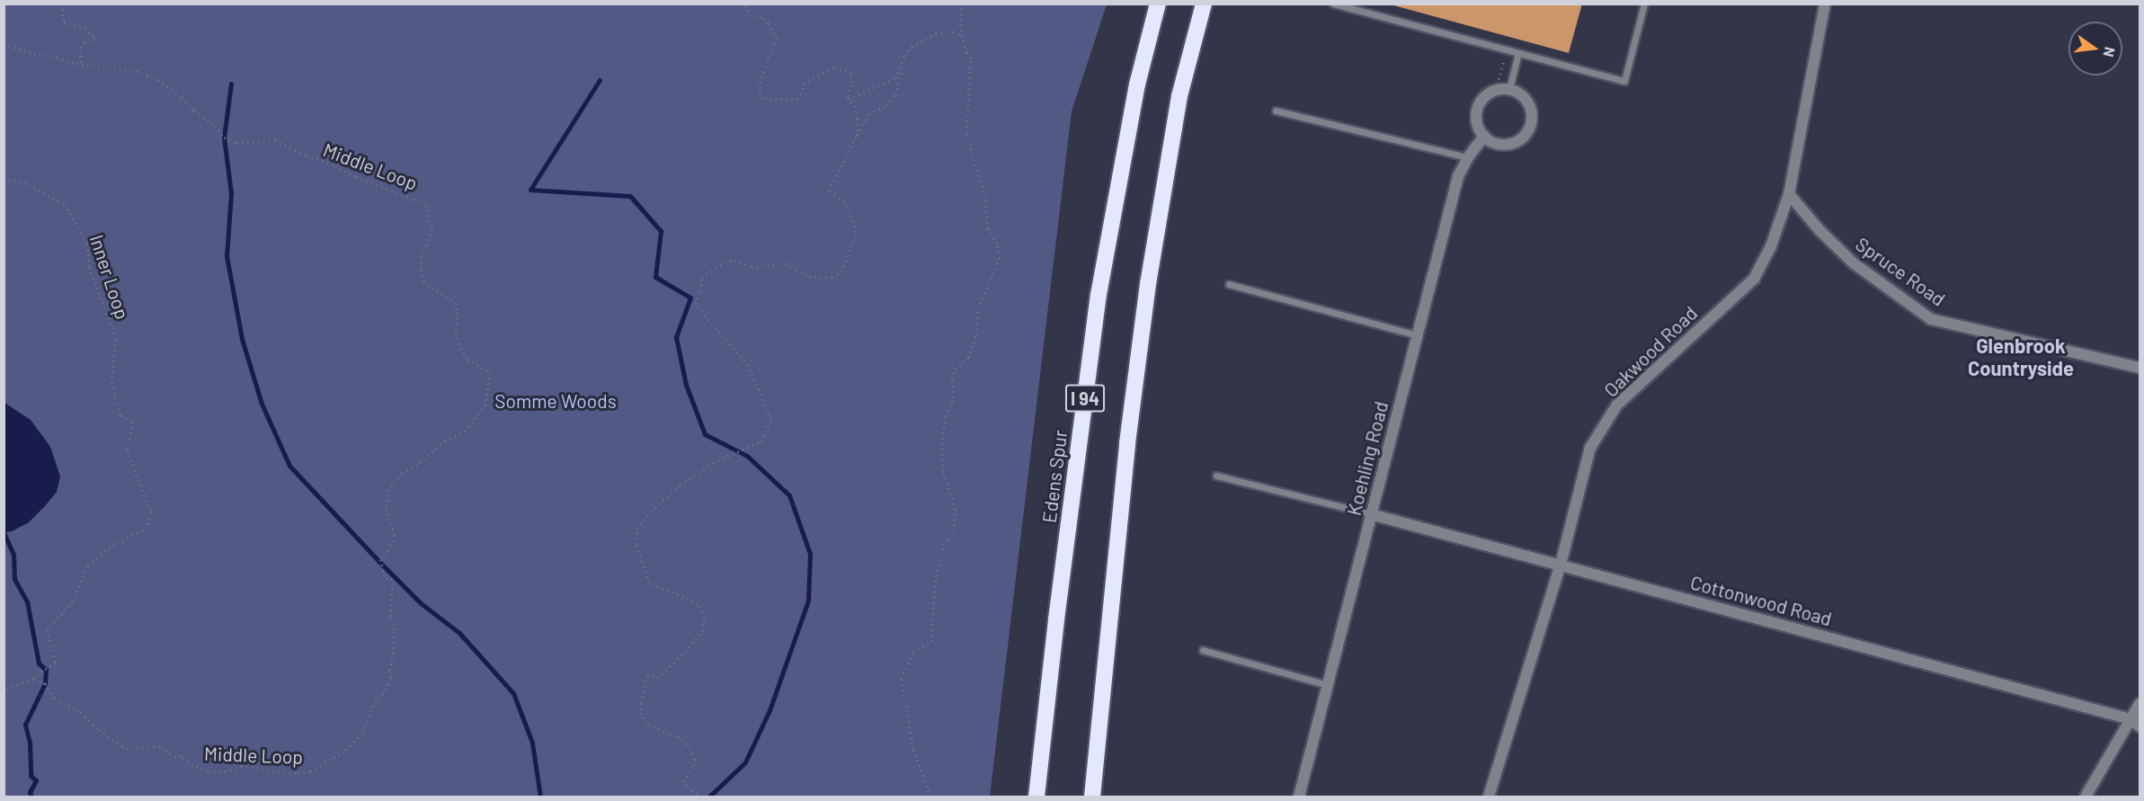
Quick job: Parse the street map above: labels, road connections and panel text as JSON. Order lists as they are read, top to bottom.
{
  "streets": {
    "highway": ["I 94", "Edens Spur"],
    "street": [
      "Spruce Road",
      "Oakwood Road",
      "Koehling Road",
      "Cottonwood Road"
    ],
    "path": ["Middle Loop", "Inner Loop"]
  },
  "crossings": [
    ["Middle Loop", "Inner Loop"],
    ["Spruce Road", "Oakwood Road"],
    ["Oakwood Road", "Cottonwood Road"],
    ["Koehling Road", "Cottonwood Road"]
  ],
  "districts": ["Glenbrook Countryside"],
  "parks": ["Somme Woods"],
  "north": "right"
}
